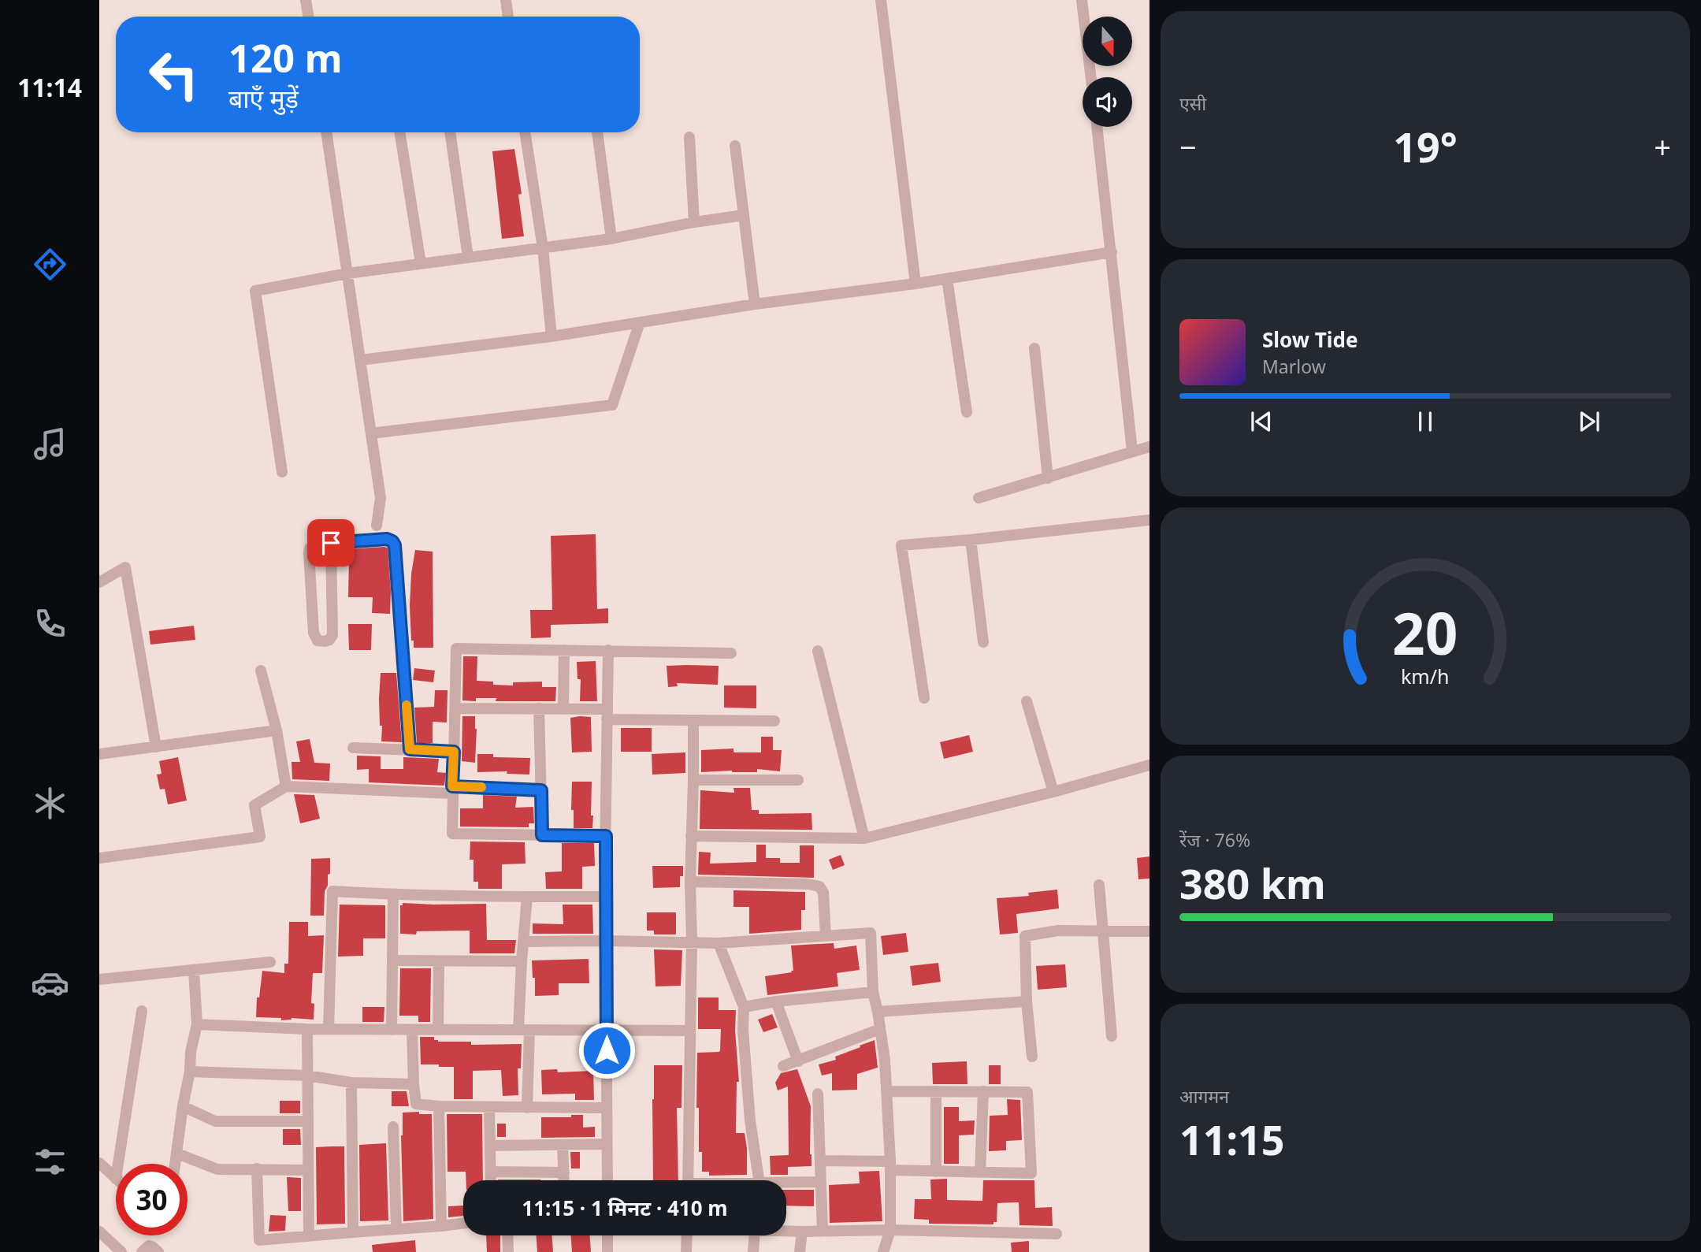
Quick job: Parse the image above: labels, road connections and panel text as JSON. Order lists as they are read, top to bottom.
{
  "north": "bottom",
  "page": {
    "tabs": "11:14",
    "tile": [
      "एसी",
      ["रेंज · 76%", "380 km"],
      ["आगमन", "11:15"]
    ],
    "turn": ["120 m", "बाएँ मुड़ें"],
    "heat": ["−", "19°", "+"],
    "song": ["Slow Tide", "Marlow"],
    "limit": "30",
    "trip": "11:15 · 1 मिनट · 410 m",
    "gauge": ["20", "km/h"]
  }
}
